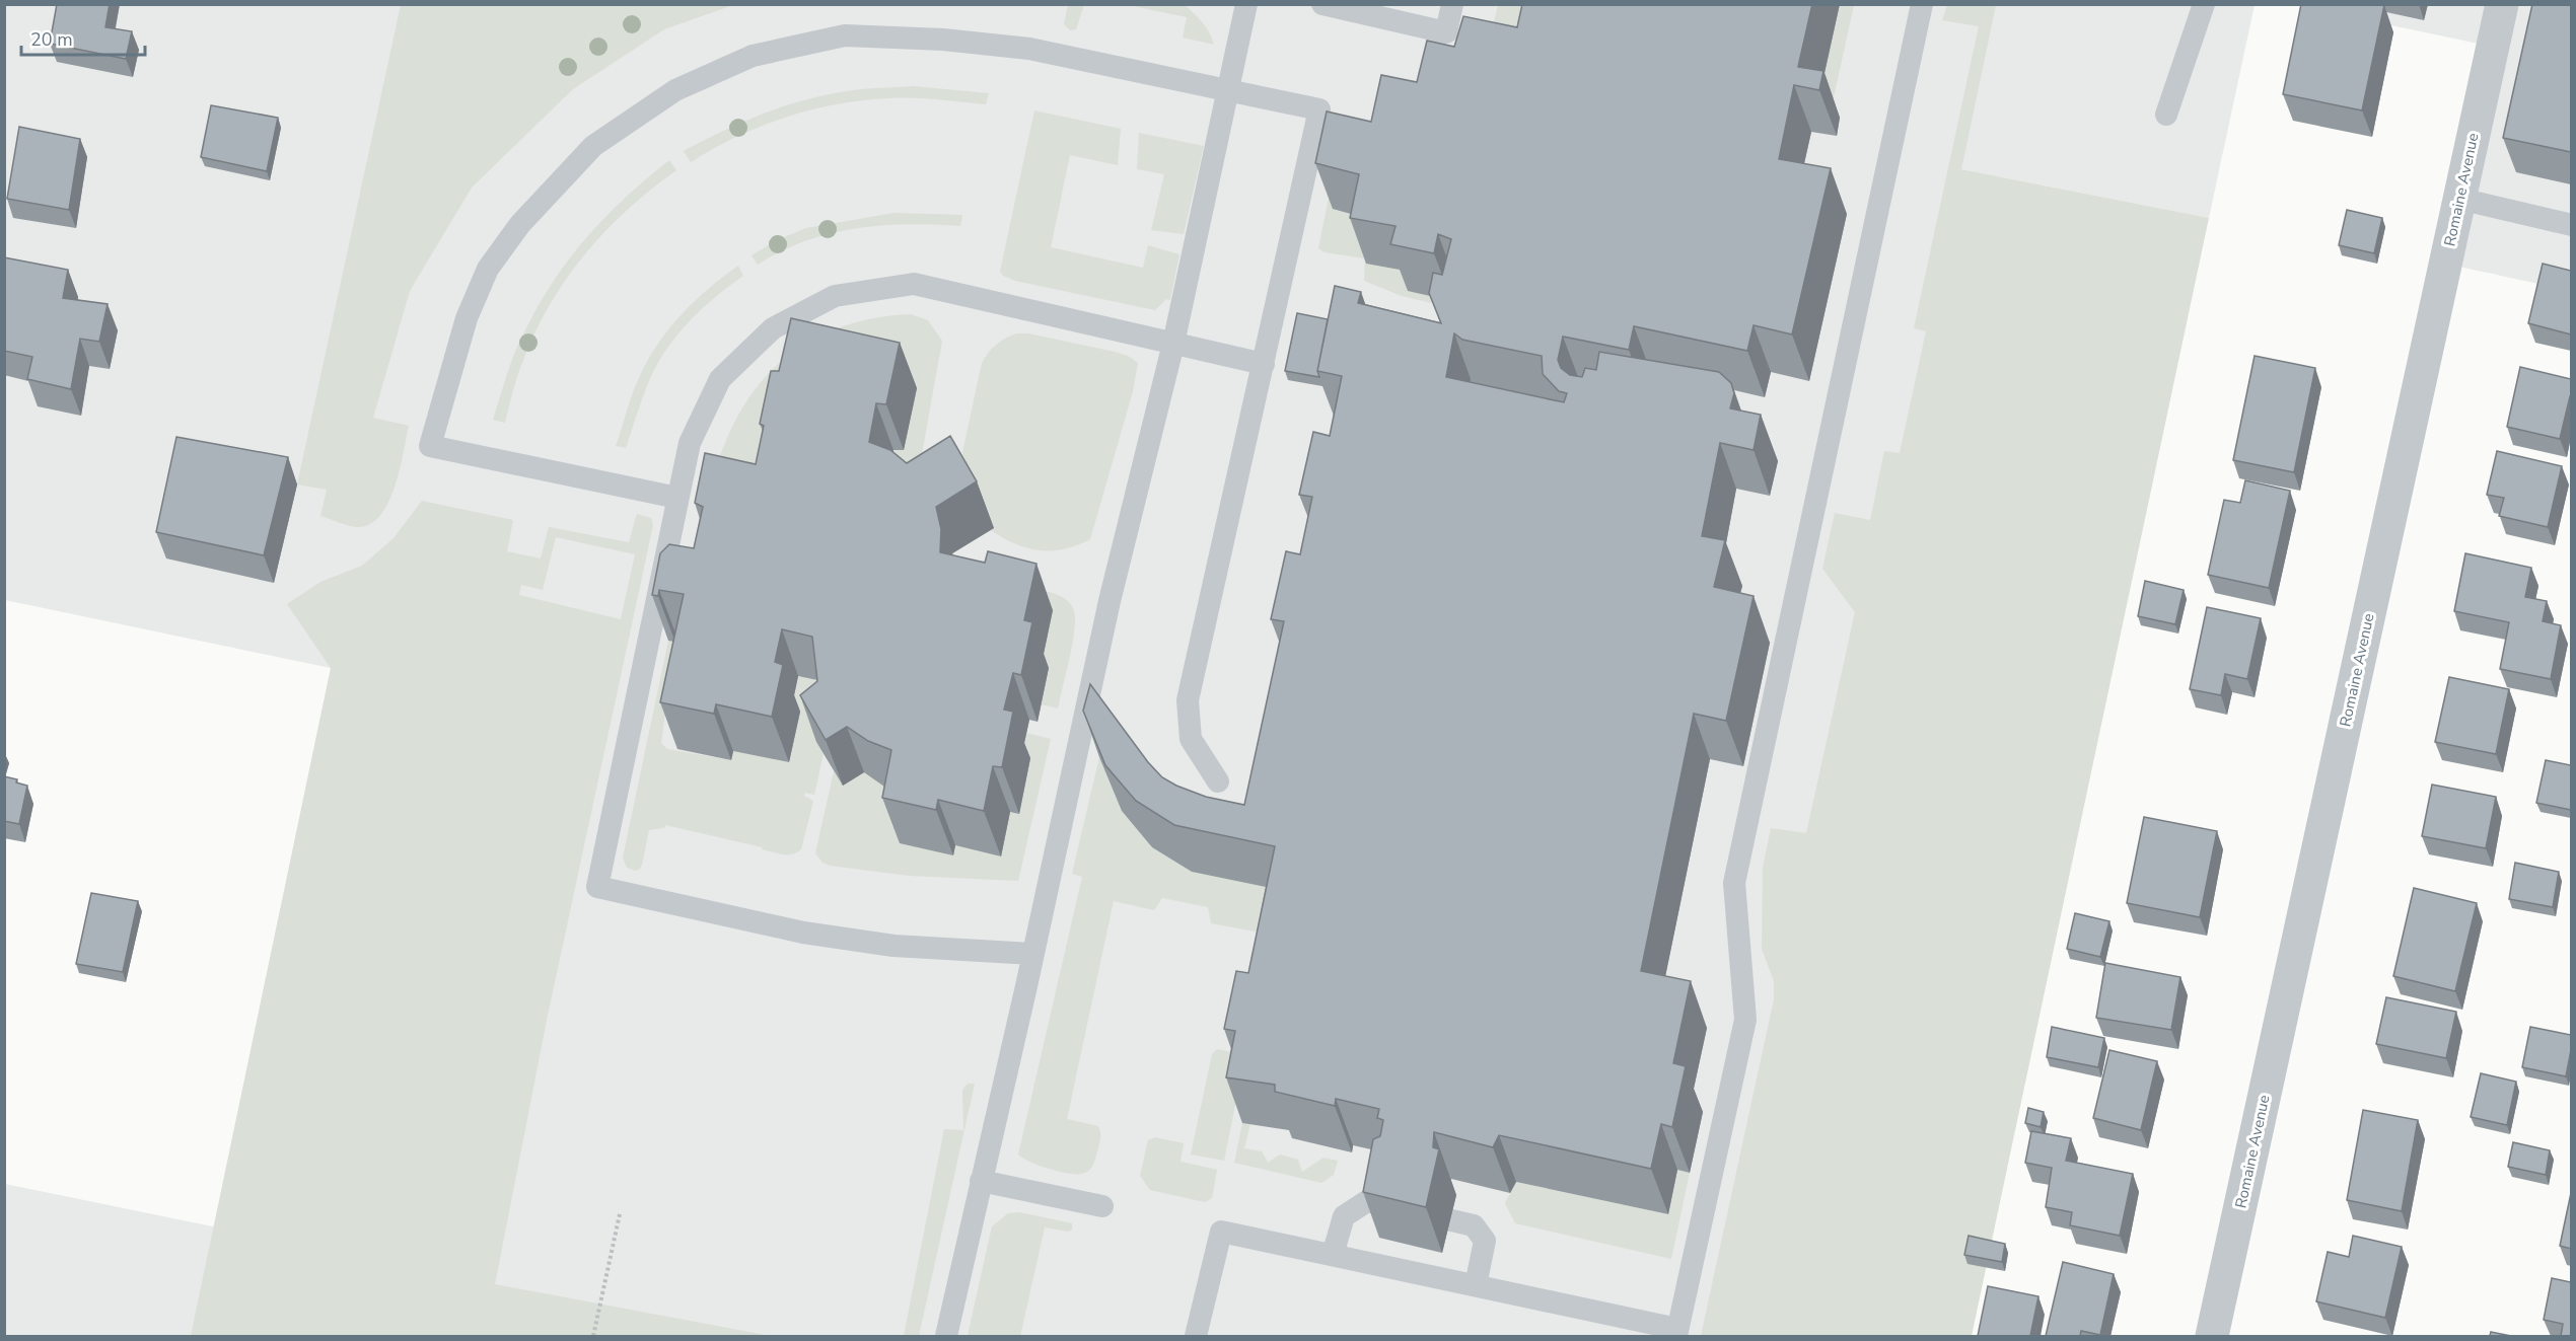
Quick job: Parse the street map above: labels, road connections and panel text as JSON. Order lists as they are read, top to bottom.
{
  "streets": {
    "street": ["Romaine Avenue"]
  },
  "scale_bar": "20 m"
}
